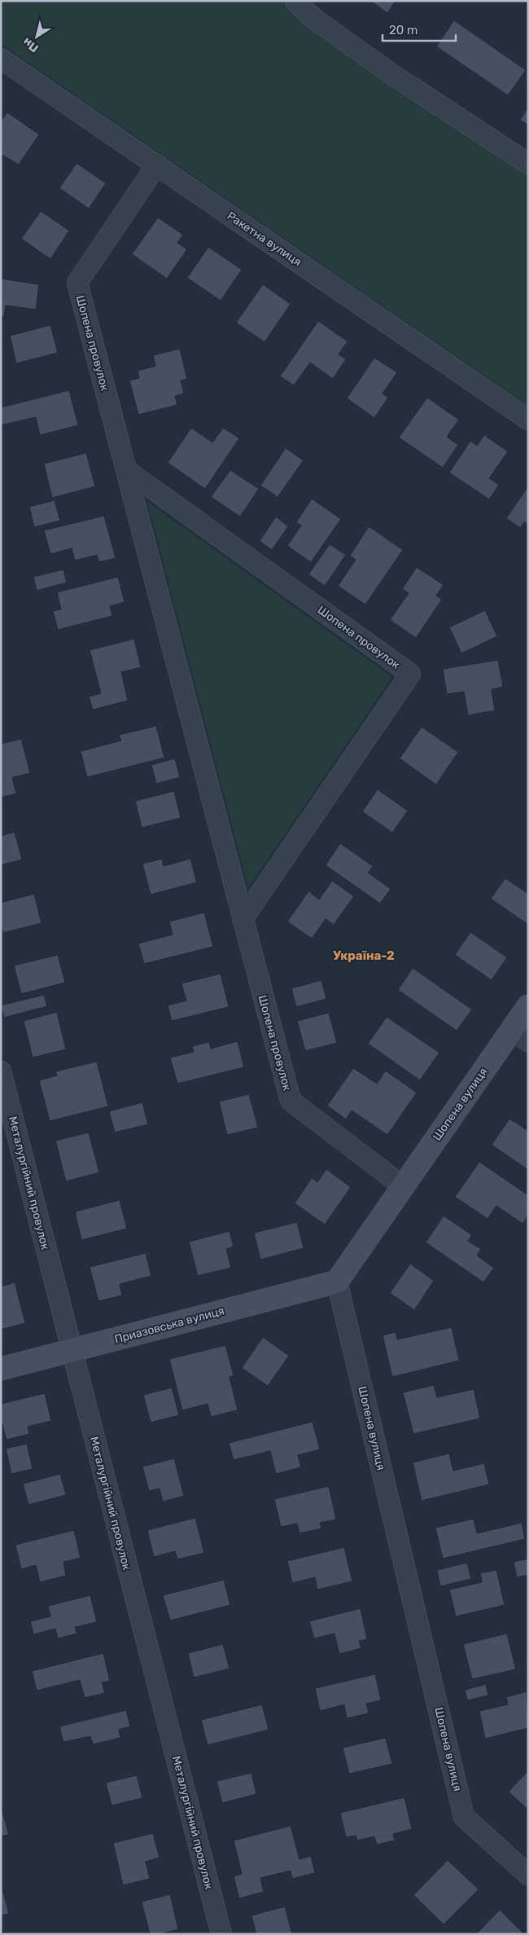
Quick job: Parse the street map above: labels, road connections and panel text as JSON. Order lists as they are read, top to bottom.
{
  "streets": {
    "street": [
      "Ракетна вулиця",
      "Шопена провулок",
      "Шопена вулиця",
      "Металургійний провулок",
      "Приазовська вулиця"
    ]
  },
  "crossings": [
    ["Ракетна вулиця", "Шопена провулок"],
    ["Шопена провулок", "Шопена вулиця"],
    ["Шопена вулиця", "Приазовська вулиця"],
    ["Металургійний провулок", "Приазовська вулиця"]
  ],
  "districts": ["Україна-2"],
  "scale_bar": "20 m",
  "north": "bottom left"
}
